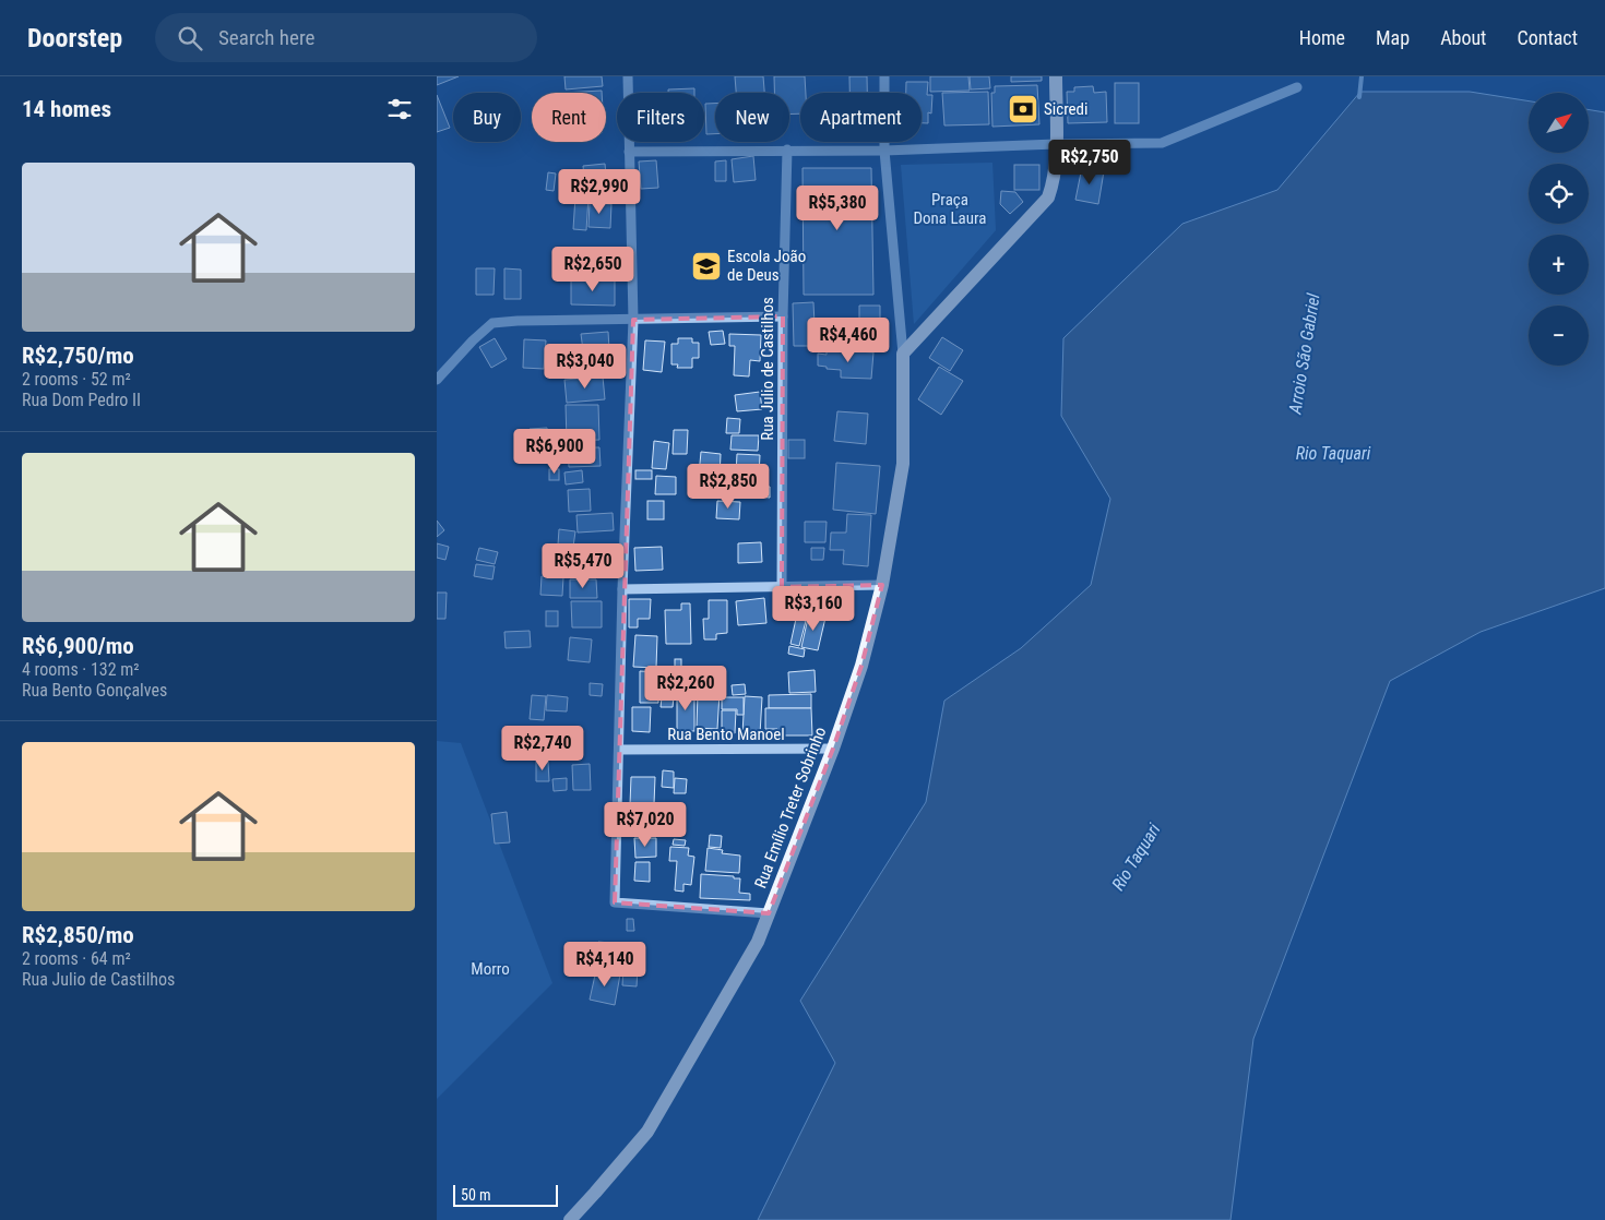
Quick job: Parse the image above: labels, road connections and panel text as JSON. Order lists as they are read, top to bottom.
{
  "streets": {
    "main road": ["Rua Emílio Treter Sobrinho"],
    "street": ["Rua Julio de Castilhos", "Rua Bento Manoel"]
  },
  "crossings": [
    ["Rua Bento Manoel", "Rua Emílio Treter Sobrinho"]
  ],
  "water": ["Arroio São Gabriel", "Rio Taquari"],
  "parks": ["Praça Dona Laura", "Morro"],
  "places": {
    "bank": ["Sicredi"],
    "school or university": ["Escola João de Deus"]
  },
  "scale_bar": "50 m",
  "north": "top right",
  "page": {
    "header": "Doorstep",
    "search": "Search here",
    "nav": [
      "Home",
      "Map",
      "About",
      "Contact"
    ],
    "heading": "14 homes",
    "map_buttons": ["+", "−"],
    "chip": [
      "Buy",
      "Rent",
      "Filters",
      "New",
      "Apartment"
    ],
    "price": [
      "R$2,750",
      "R$2,990",
      "R$5,380",
      "R$2,650",
      "R$4,460",
      "R$3,040",
      "R$6,900",
      "R$2,850",
      "R$5,470",
      "R$3,160",
      "R$2,260",
      "R$2,740",
      "R$7,020",
      "R$4,140"
    ],
    "list": [
      {
        "name": "R$2,750/mo",
        "note": "2 rooms · 52 m² · Rua Dom Pedro II"
      },
      {
        "name": "R$6,900/mo",
        "note": "4 rooms · 132 m² · Rua Bento Gonçalves"
      },
      {
        "name": "R$2,850/mo",
        "note": "2 rooms · 64 m² · Rua Julio de Castilhos"
      }
    ],
    "scale": "50 m"
  }
}
